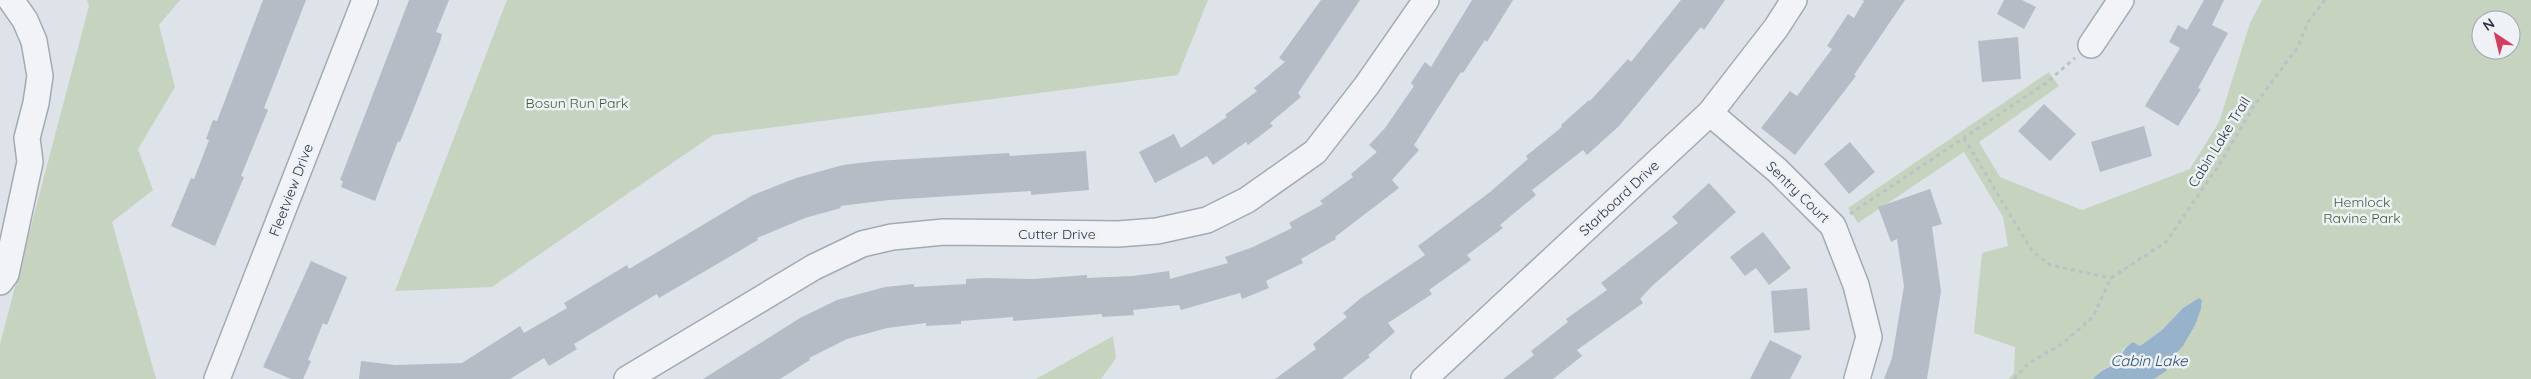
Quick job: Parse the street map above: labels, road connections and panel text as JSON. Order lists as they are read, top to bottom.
{
  "streets": {
    "street": [
      "Fleetview Drive",
      "Sentry Court",
      "Starboard Drive",
      "Cutter Drive"
    ],
    "path": ["Cabin Lake Trail"]
  },
  "crossings": [
    ["Sentry Court", "Starboard Drive"]
  ],
  "water": ["Cabin Lake"],
  "parks": ["Bosun Run Park", "Hemlock Ravine Park"],
  "north": "top left"
}
